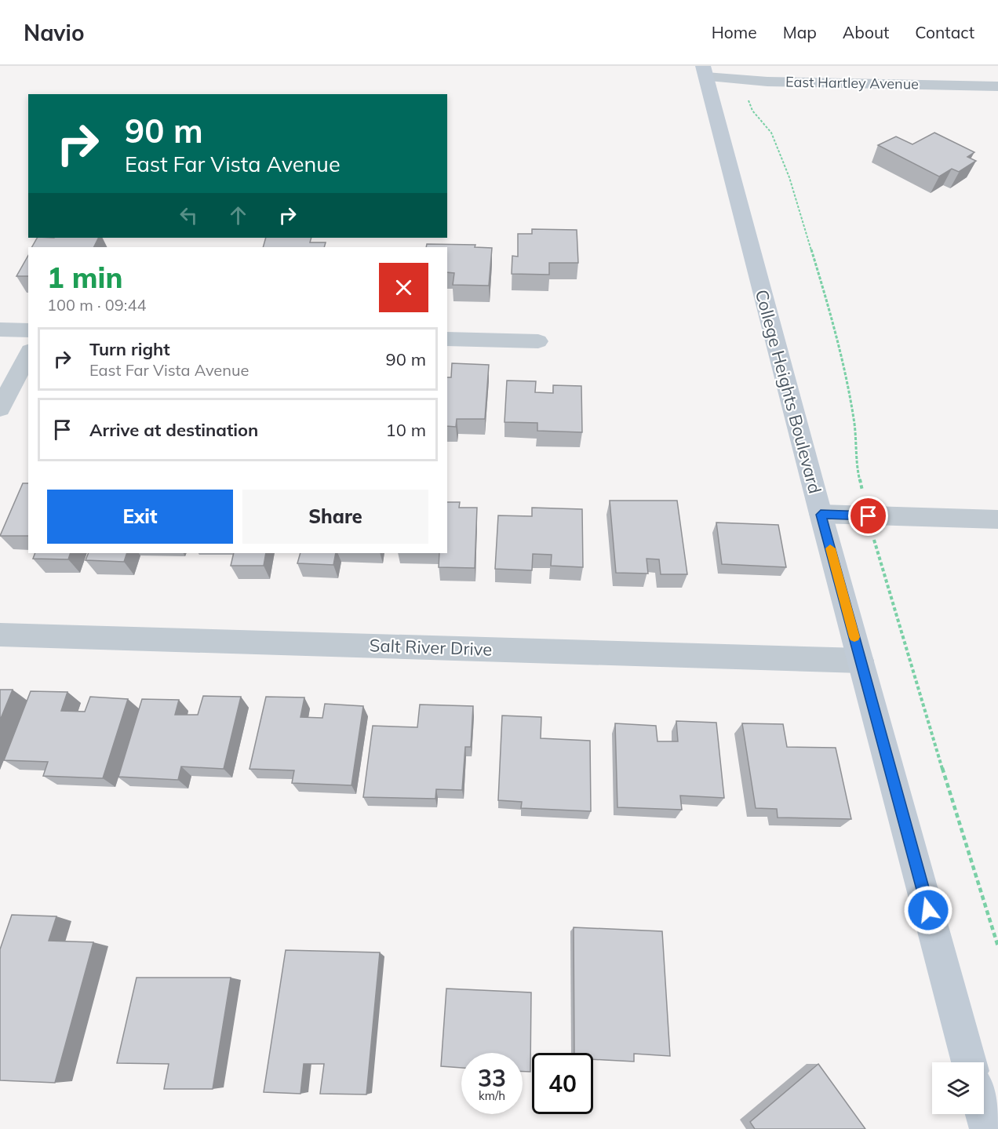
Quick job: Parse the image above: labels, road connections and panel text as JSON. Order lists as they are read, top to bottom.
{
  "streets": {
    "street": ["East Hartley Avenue", "College Heights Boulevard", "Salt River Drive"]
  },
  "crossings": [
    ["East Hartley Avenue", "College Heights Boulevard"],
    ["College Heights Boulevard", "Salt River Drive"]
  ],
  "page": {
    "header": "Navio",
    "nav": [
      "Home",
      "Map",
      "About",
      "Contact"
    ],
    "turn": ["90 m", "East Far Vista Avenue"],
    "heading": ["1 min", "100 m · 09:44"],
    "list": [
      {
        "name": "Turn right",
        "note": "East Far Vista Avenue",
        "value": "90 m"
      },
      {
        "name": "Arrive at destination",
        "value": "10 m"
      }
    ],
    "buttons": ["Exit", "Share"],
    "speed": "33 km/h",
    "limit": "40"
  }
}
